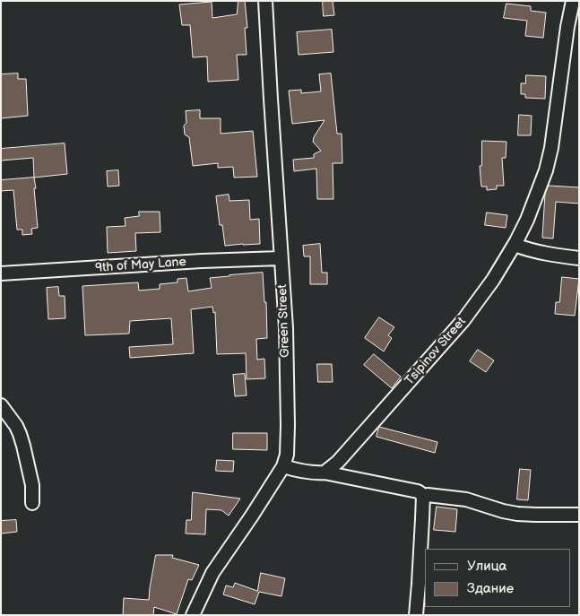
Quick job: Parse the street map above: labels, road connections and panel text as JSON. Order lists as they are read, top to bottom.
{
  "streets": {
    "street": ["9th of May Lane", "Green Street", "Tsipinov Street"]
  },
  "crossings": [
    ["9th of May Lane", "Green Street"]
  ],
  "legend": ["Улица", "Здание"]
}
